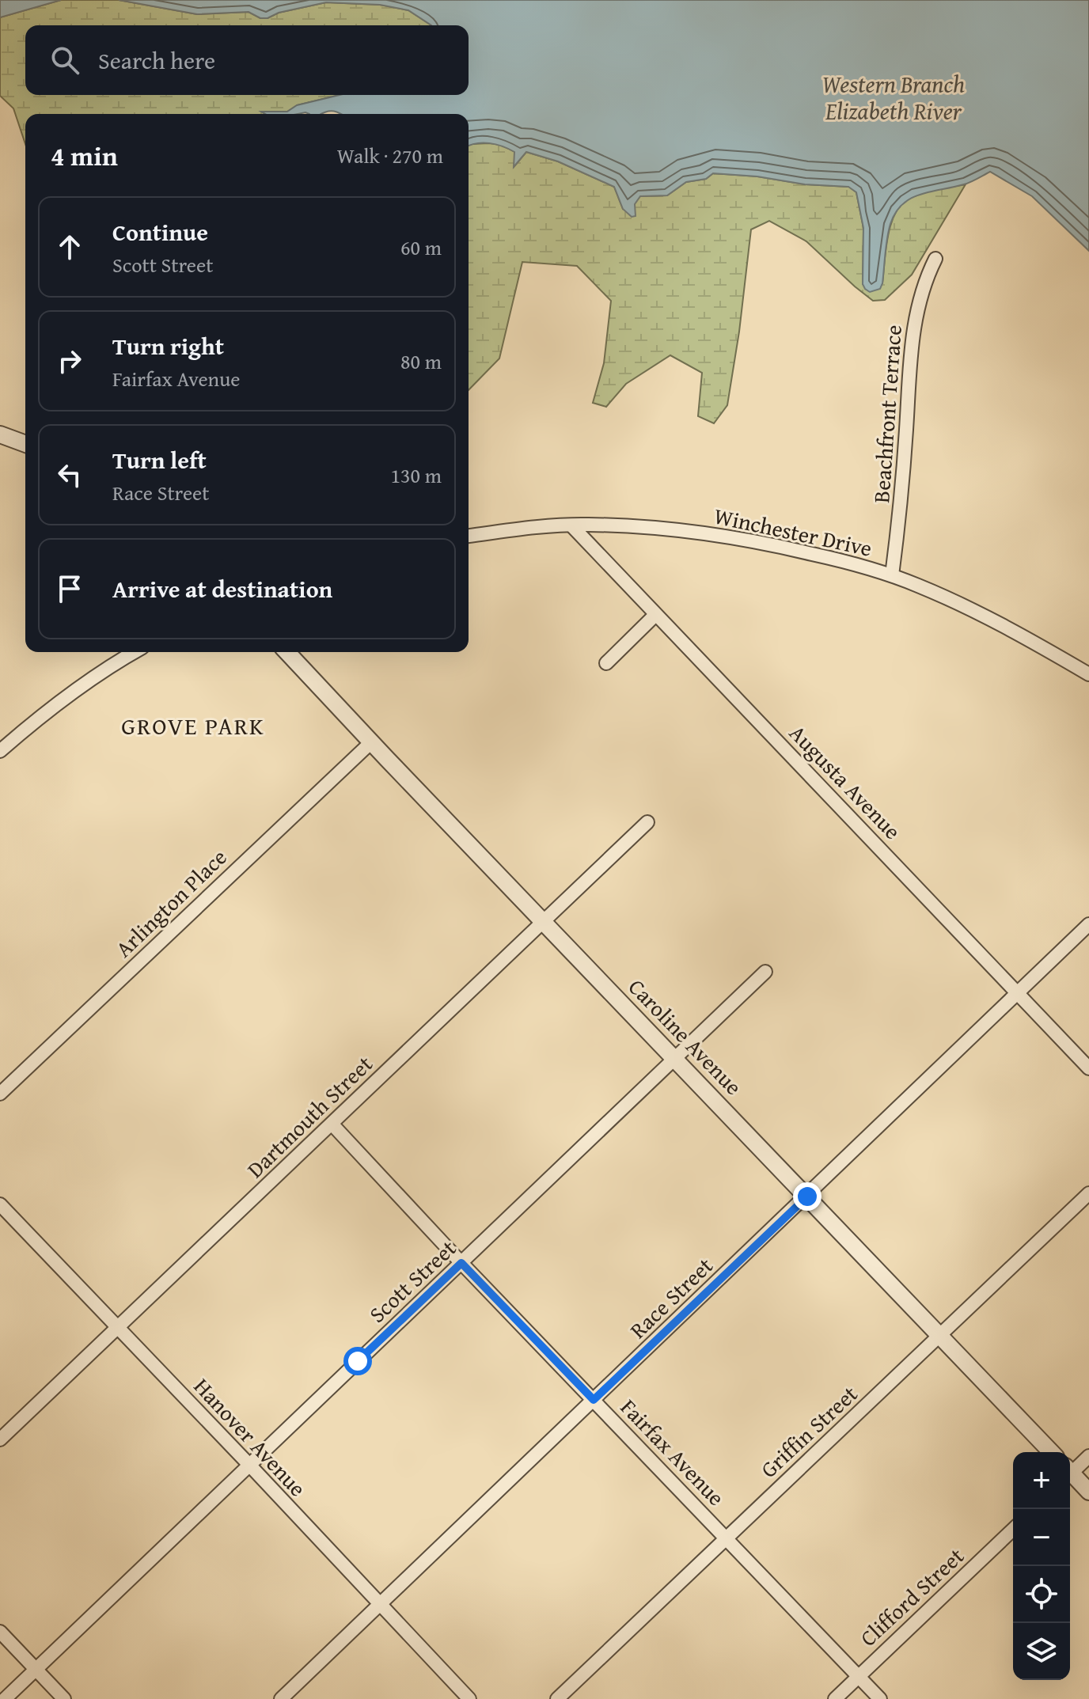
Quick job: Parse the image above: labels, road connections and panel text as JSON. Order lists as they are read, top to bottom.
{
  "streets": {
    "street": [
      "Beachfront Terrace",
      "Winchester Drive",
      "Augusta Avenue",
      "Arlington Place",
      "Caroline Avenue",
      "Dartmouth Street",
      "Scott Street",
      "Race Street",
      "Griffin Street",
      "Hanover Avenue",
      "Fairfax Avenue",
      "Clifford Street"
    ]
  },
  "crossings": [
    ["Beachfront Terrace", "Winchester Drive"],
    ["Winchester Drive", "Augusta Avenue"],
    ["Augusta Avenue", "Race Street"],
    ["Arlington Place", "Caroline Avenue"],
    ["Caroline Avenue", "Dartmouth Street"],
    ["Caroline Avenue", "Scott Street"],
    ["Caroline Avenue", "Race Street"],
    ["Caroline Avenue", "Griffin Street"],
    ["Dartmouth Street", "Hanover Avenue"],
    ["Dartmouth Street", "Fairfax Avenue"],
    ["Scott Street", "Hanover Avenue"],
    ["Scott Street", "Fairfax Avenue"],
    ["Race Street", "Hanover Avenue"],
    ["Race Street", "Fairfax Avenue"],
    ["Griffin Street", "Fairfax Avenue"],
    ["Fairfax Avenue", "Clifford Street"]
  ],
  "districts": ["GROVE PARK"],
  "water": ["Western Branch Elizabeth River"],
  "page": {
    "search": "Search here",
    "heading": ["4 min", "Walk · 270 m"],
    "list": [
      ["Continue", "Scott Street", "60 m"],
      ["Turn right", "Fairfax Avenue", "80 m"],
      ["Turn left", "Race Street", "130 m"],
      "Arrive at destination"
    ],
    "map_buttons": ["+", "−"]
  }
}
